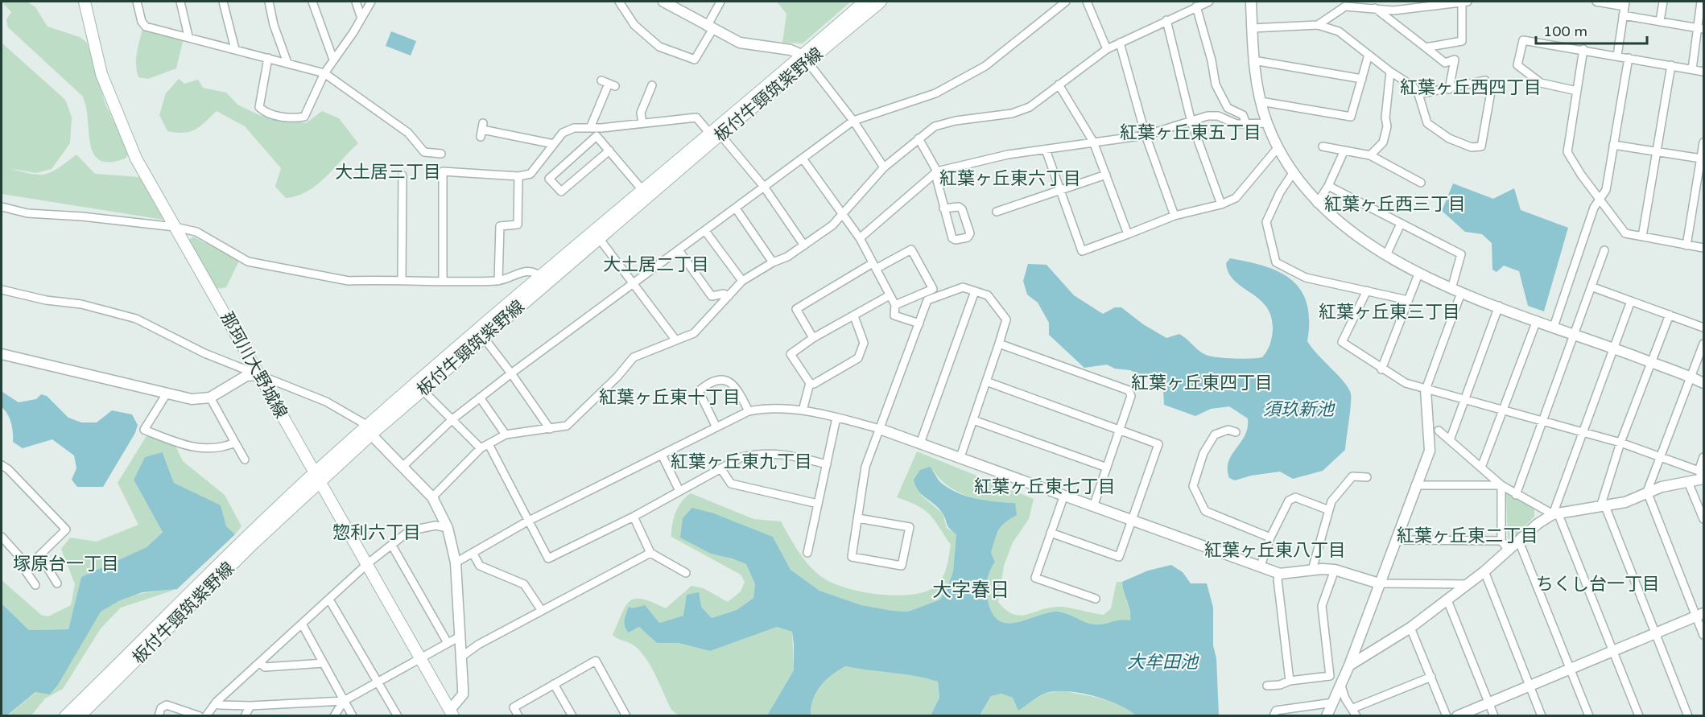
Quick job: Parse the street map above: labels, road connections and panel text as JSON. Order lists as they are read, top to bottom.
{
  "streets": {
    "main road": ["板付牛頸筑紫野線", "那珂川大野城線"]
  },
  "crossings": [
    ["板付牛頸筑紫野線", "那珂川大野城線"]
  ],
  "districts": [
    "紅葉ヶ丘西四丁目",
    "紅葉ヶ丘東五丁目",
    "大土居三丁目",
    "紅葉ヶ丘東六丁目",
    "紅葉ヶ丘西三丁目",
    "大土居二丁目",
    "紅葉ヶ丘東三丁目",
    "紅葉ヶ丘東四丁目",
    "紅葉ヶ丘東十丁目",
    "紅葉ヶ丘東九丁目",
    "紅葉ヶ丘東七丁目",
    "惣利六丁目",
    "紅葉ヶ丘東二丁目",
    "紅葉ヶ丘東八丁目",
    "塚原台一丁目",
    "ちくし台一丁目",
    "大字春日"
  ],
  "water": ["須玖新池", "大牟田池"],
  "scale_bar": "100 m"
}
